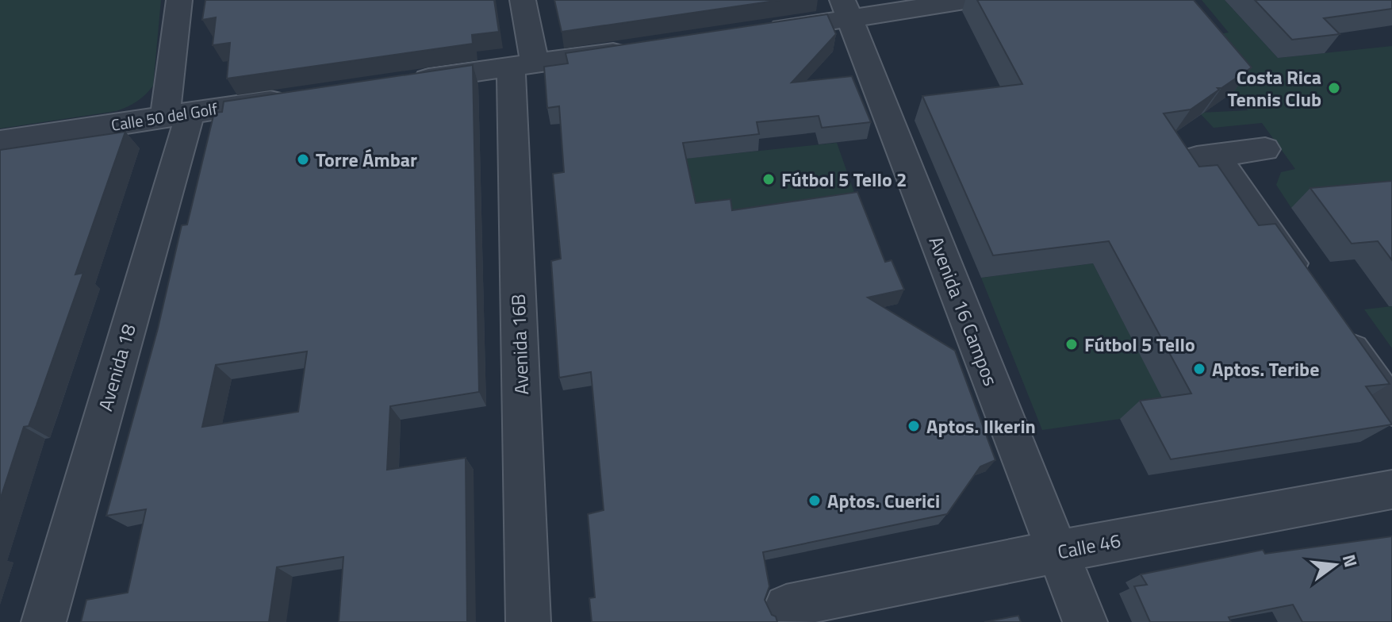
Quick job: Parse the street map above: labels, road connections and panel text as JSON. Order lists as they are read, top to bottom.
{
  "streets": {
    "street": [
      "Calle 50 del Golf",
      "Avenida 16 Campos",
      "Avenida 16B",
      "Avenida 18",
      "Calle 46"
    ]
  },
  "crossings": [
    ["Calle 50 del Golf", "Avenida 18"],
    ["Avenida 16 Campos", "Calle 46"]
  ],
  "places": [
    "Costa Rica Tennis Club",
    "Torre Ámbar",
    "Fútbol 5 Tello 2",
    "Fútbol 5 Tello",
    "Aptos. Teribe",
    "Aptos. Ilkerin",
    "Aptos. Cuerici"
  ],
  "north": "right"
}
